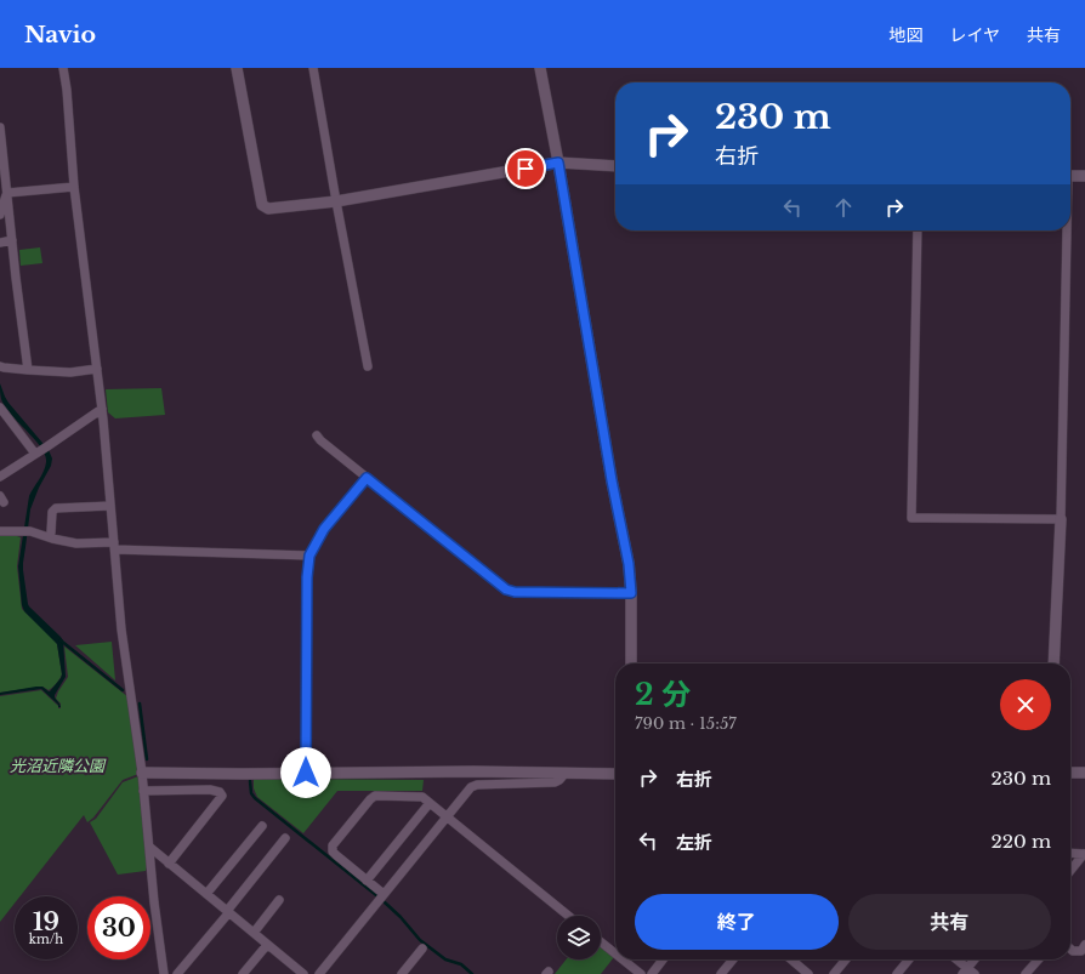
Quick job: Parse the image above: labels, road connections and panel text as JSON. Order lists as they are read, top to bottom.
{
  "parks": ["光沼近隣公園"],
  "page": {
    "header": "Navio",
    "nav": ["地図", "レイヤ", "共有"],
    "turn": ["230 m", "右折"],
    "heading": ["2 分", "790 m · 15:57"],
    "list": [
      {
        "name": "右折",
        "value": "230 m"
      },
      {
        "name": "左折",
        "value": "220 m"
      }
    ],
    "buttons": ["終了", "共有"],
    "speed": "19 km/h",
    "limit": "30"
  }
}
